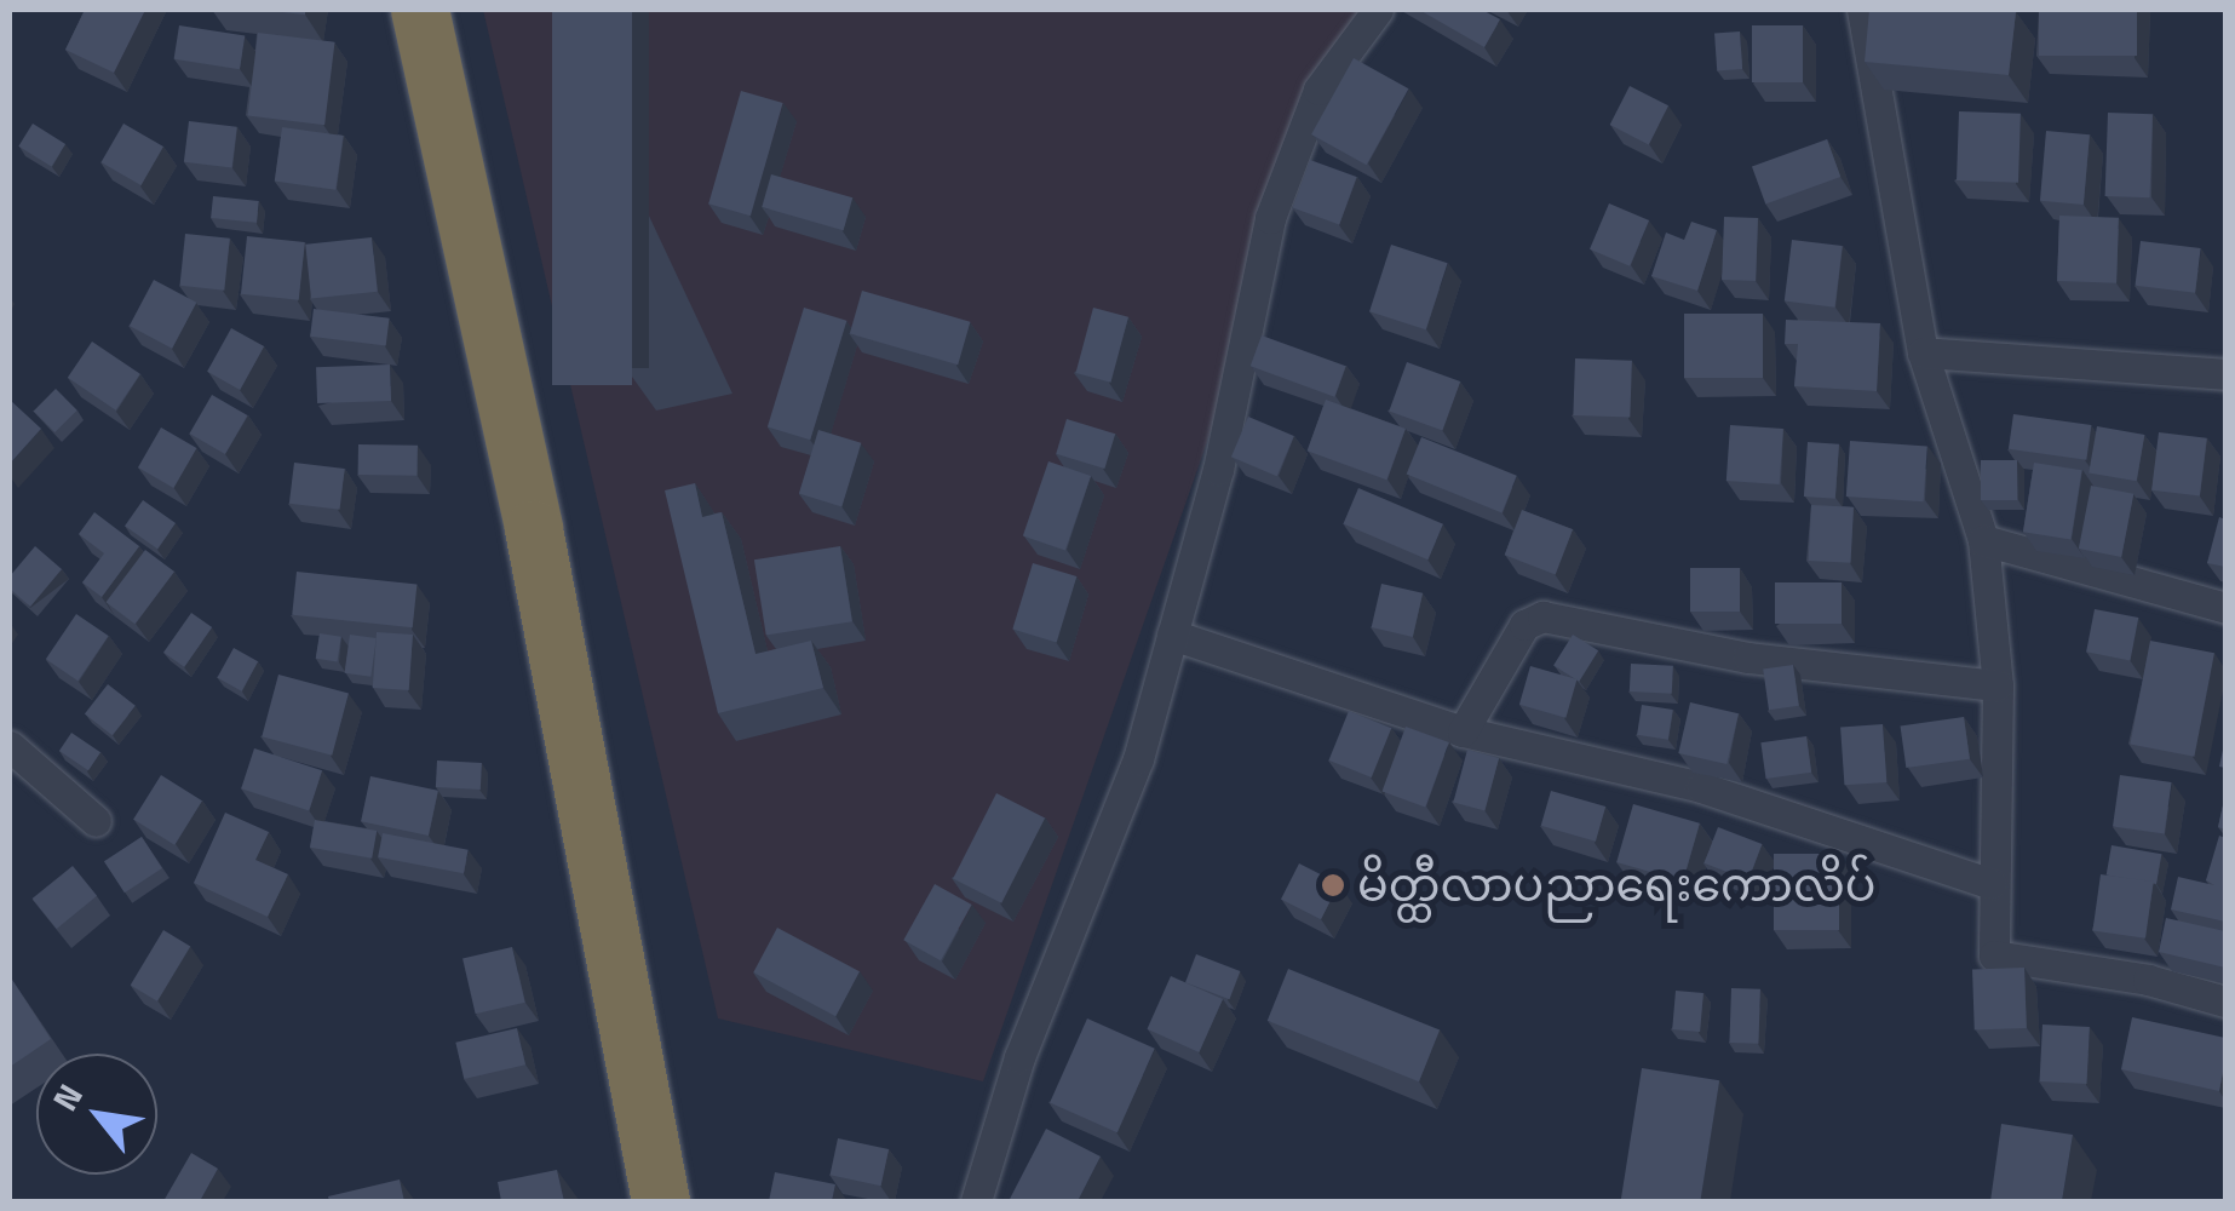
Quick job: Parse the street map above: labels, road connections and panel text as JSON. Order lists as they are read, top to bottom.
{
  "places": ["မိတ္ထီလာပညာရေးကောလိပ်"],
  "north": "top left"
}
